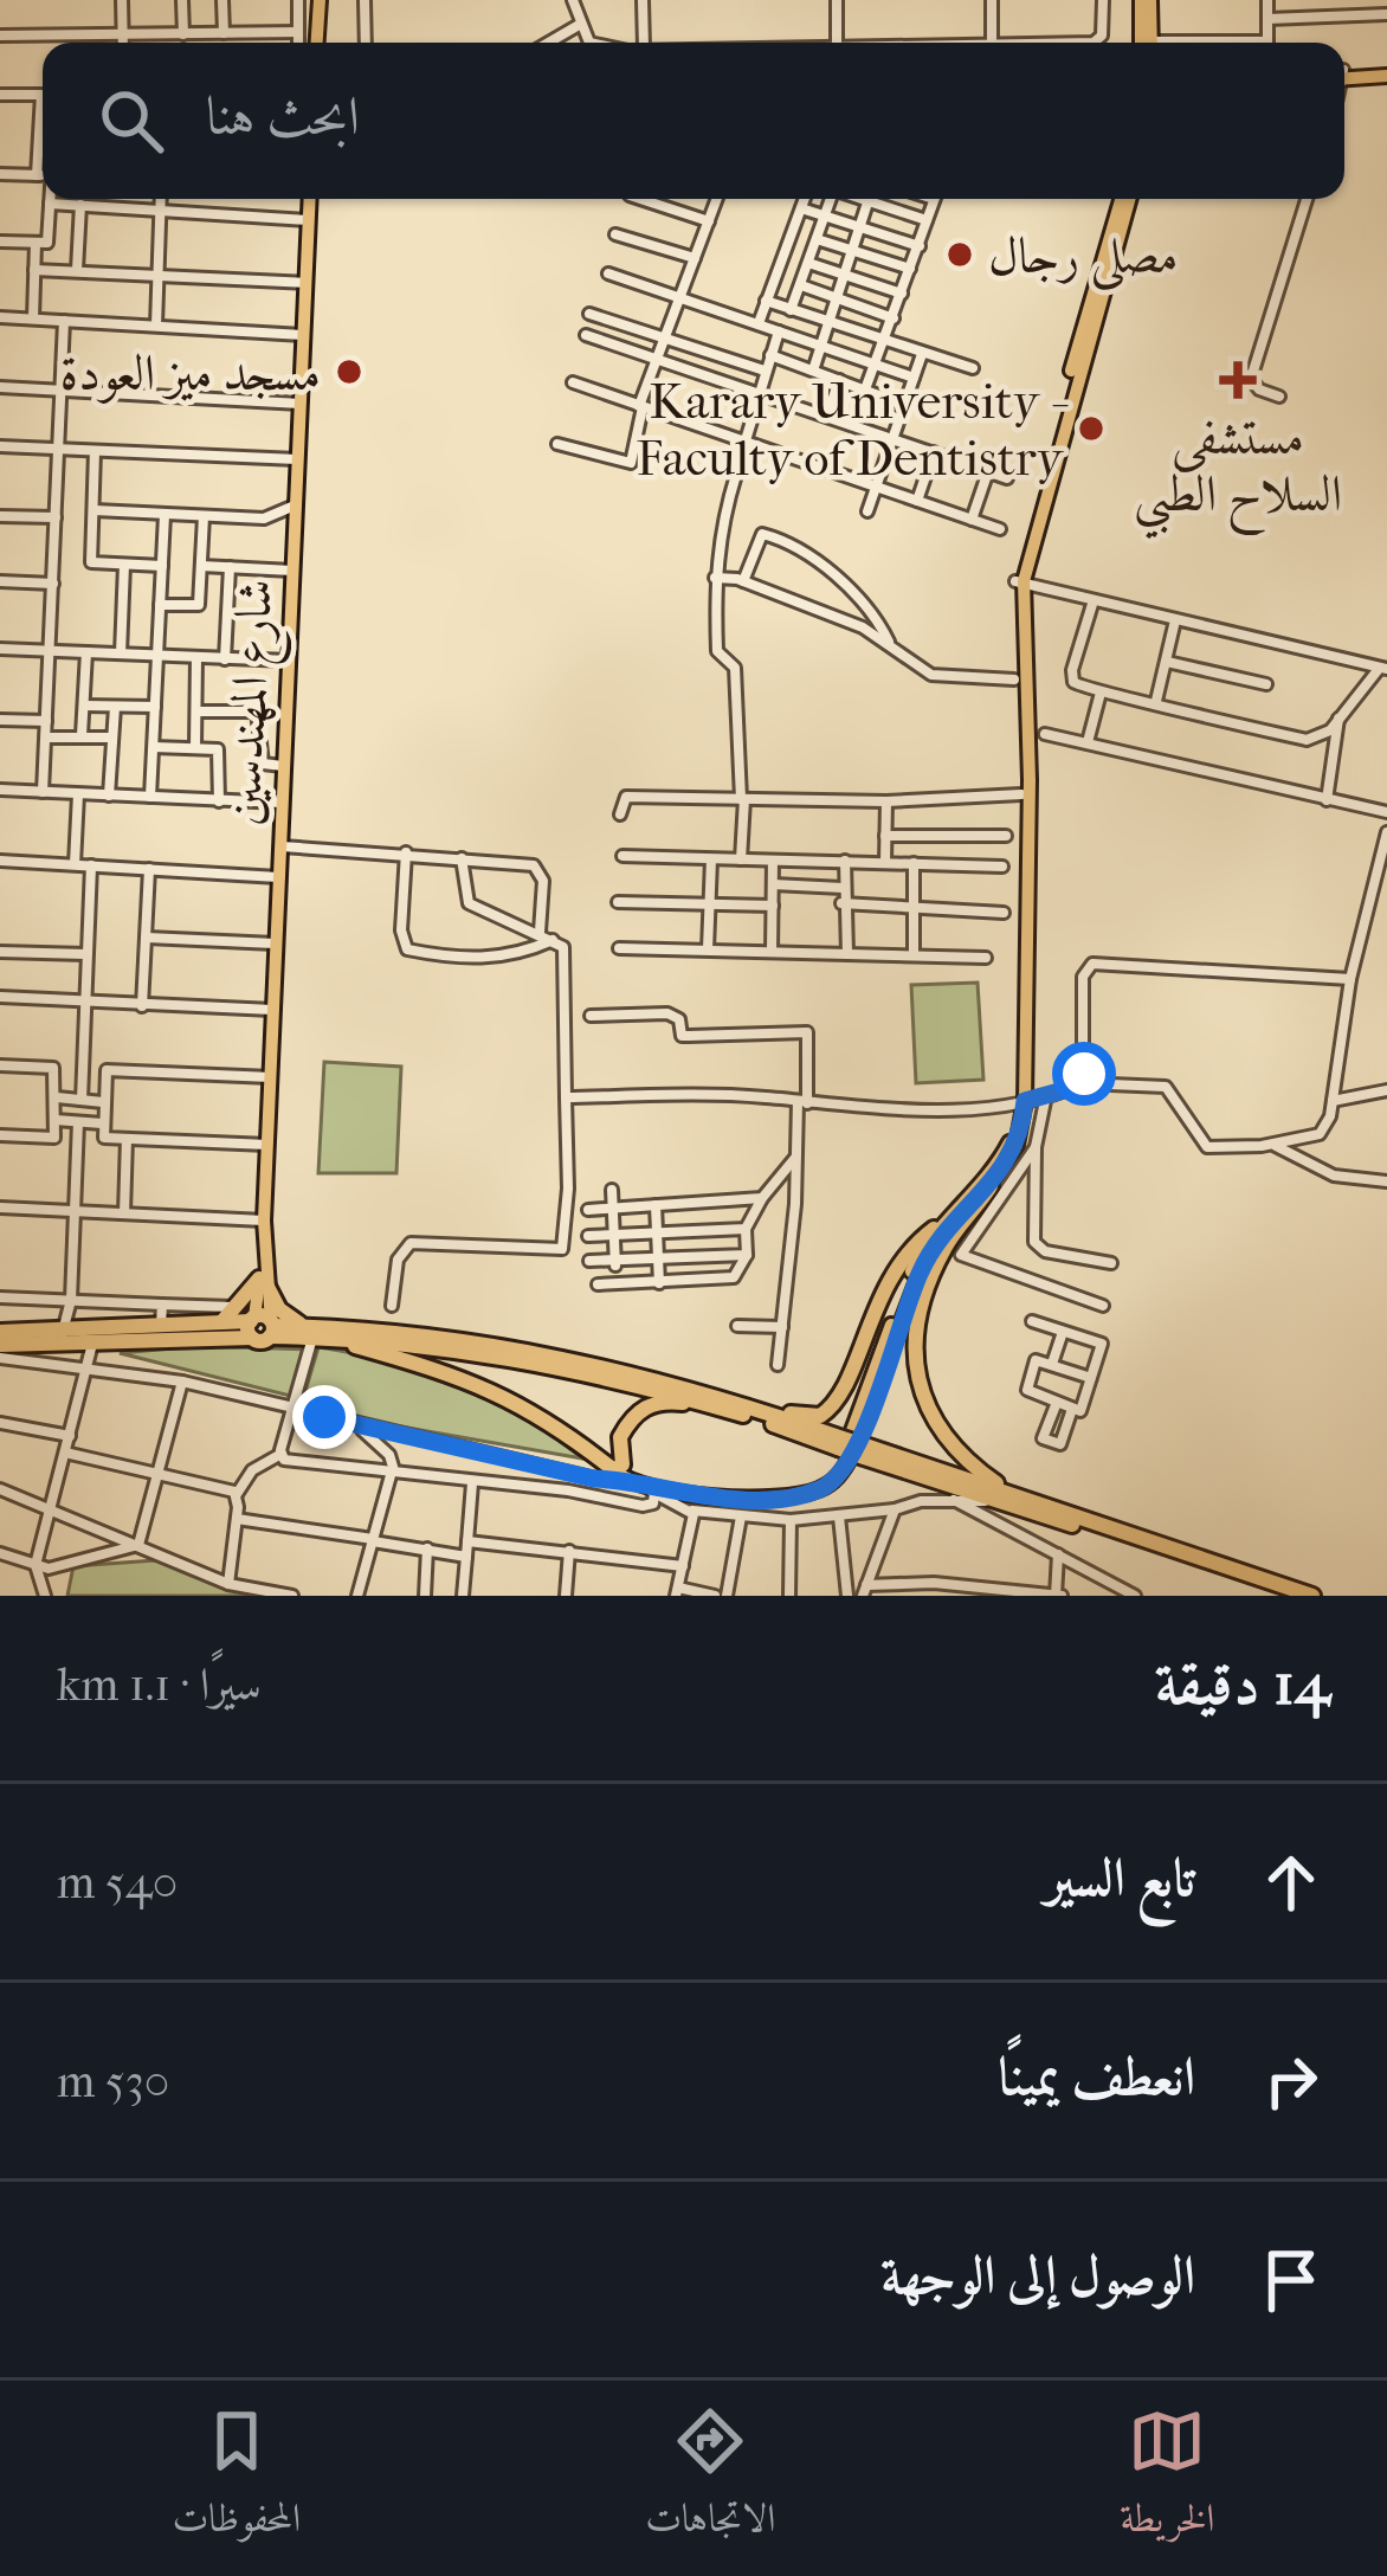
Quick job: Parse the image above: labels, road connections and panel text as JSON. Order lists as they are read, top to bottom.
{
  "streets": {
    "main road": ["شارع المهندسين"]
  },
  "places": {
    "other": ["مصلى رجال", "مسجد ميز العودة", "Karary University - Faculty of Dentistry"],
    "health": ["مستشفى السلاح الطبي"]
  },
  "page": {
    "search": "ابحث هنا",
    "heading": ["14 دقيقة", "سيرًا · 1.1 km"],
    "list": [
      ["تابع السير", "540 m"],
      ["انعطف يمينًا", "530 m"],
      "الوصول إلى الوجهة"
    ],
    "nav": ["الخريطة", "الاتجاهات", "المحفوظات"]
  }
}
